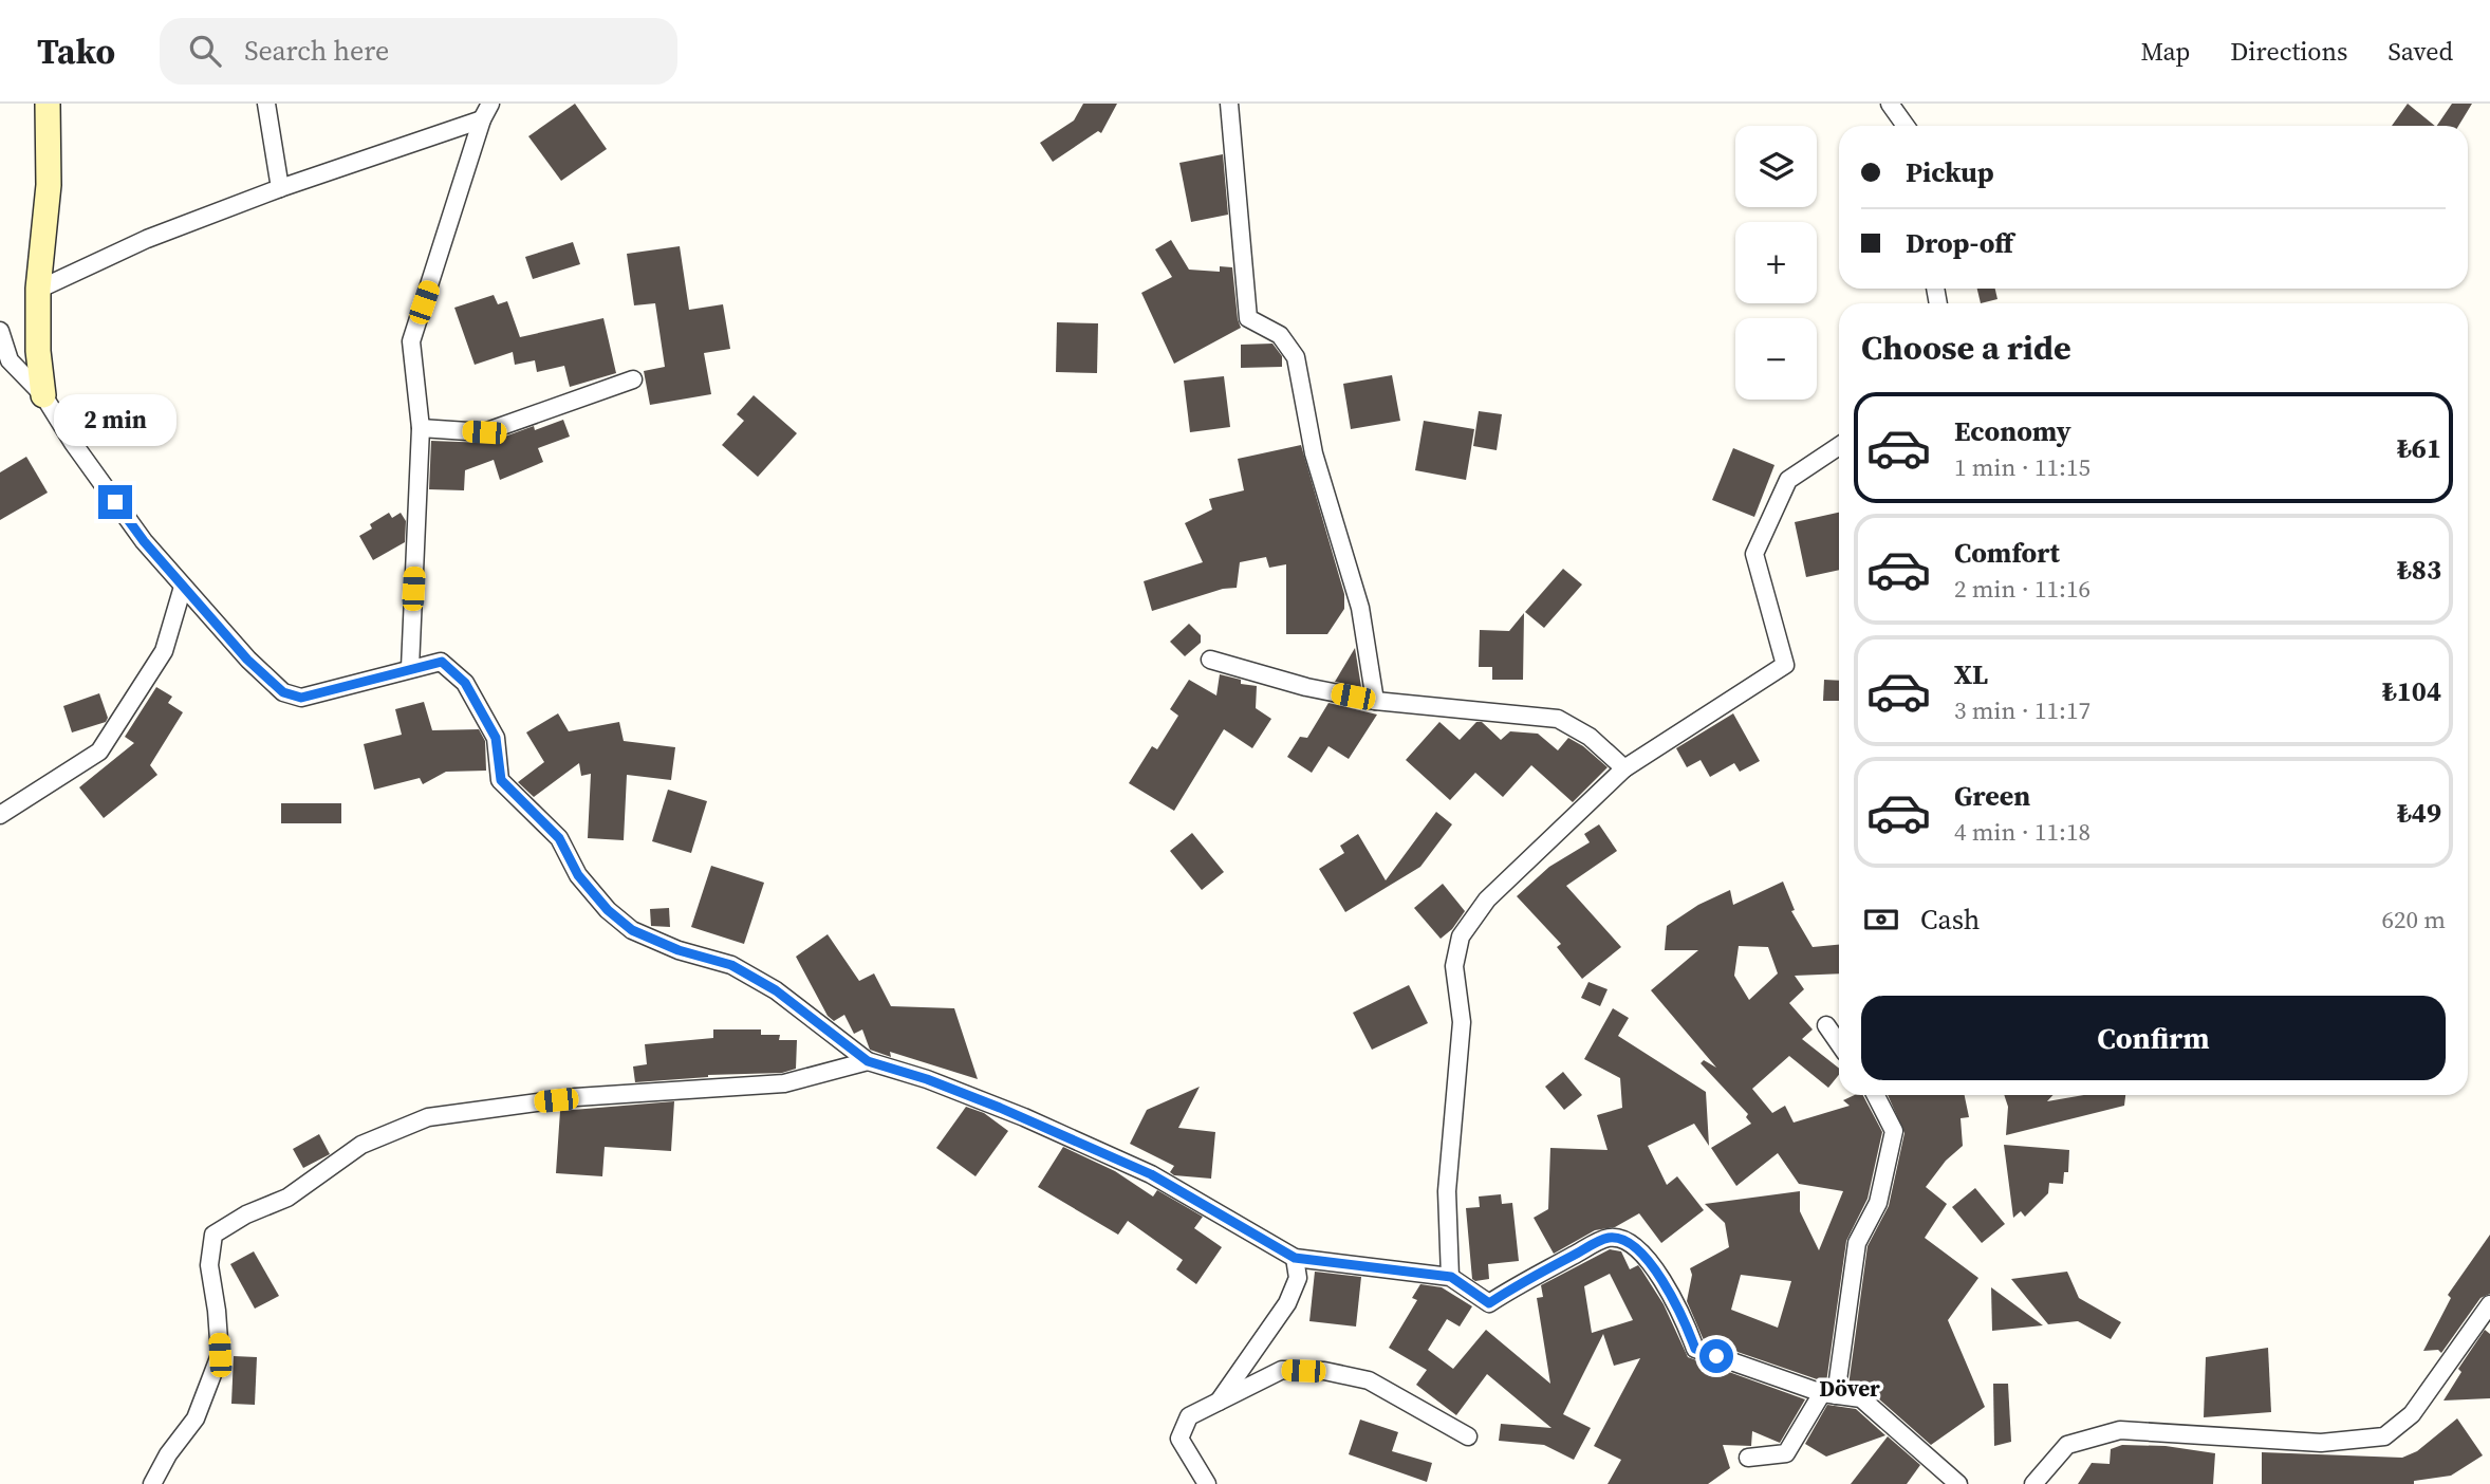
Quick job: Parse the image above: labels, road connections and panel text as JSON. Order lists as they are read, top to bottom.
{
  "districts": ["Döver"],
  "page": {
    "header": "Tako",
    "search": "Search here",
    "nav": ["Map", "Directions", "Saved"],
    "map_buttons": ["+", "−"],
    "banner": ["Pickup", "Drop-off"],
    "heading": "Choose a ride",
    "list": [
      {
        "name": "Economy",
        "note": "1 min · 11:15",
        "value": "₺61"
      },
      {
        "name": "Comfort",
        "note": "2 min · 11:16",
        "value": "₺83"
      },
      {
        "name": "XL",
        "note": "3 min · 11:17",
        "value": "₺104"
      },
      {
        "name": "Green",
        "note": "4 min · 11:18",
        "value": "₺49"
      }
    ],
    "bubble": "2 min",
    "pay": ["Cash", "620 m"],
    "buttons": "Confirm"
  }
}
